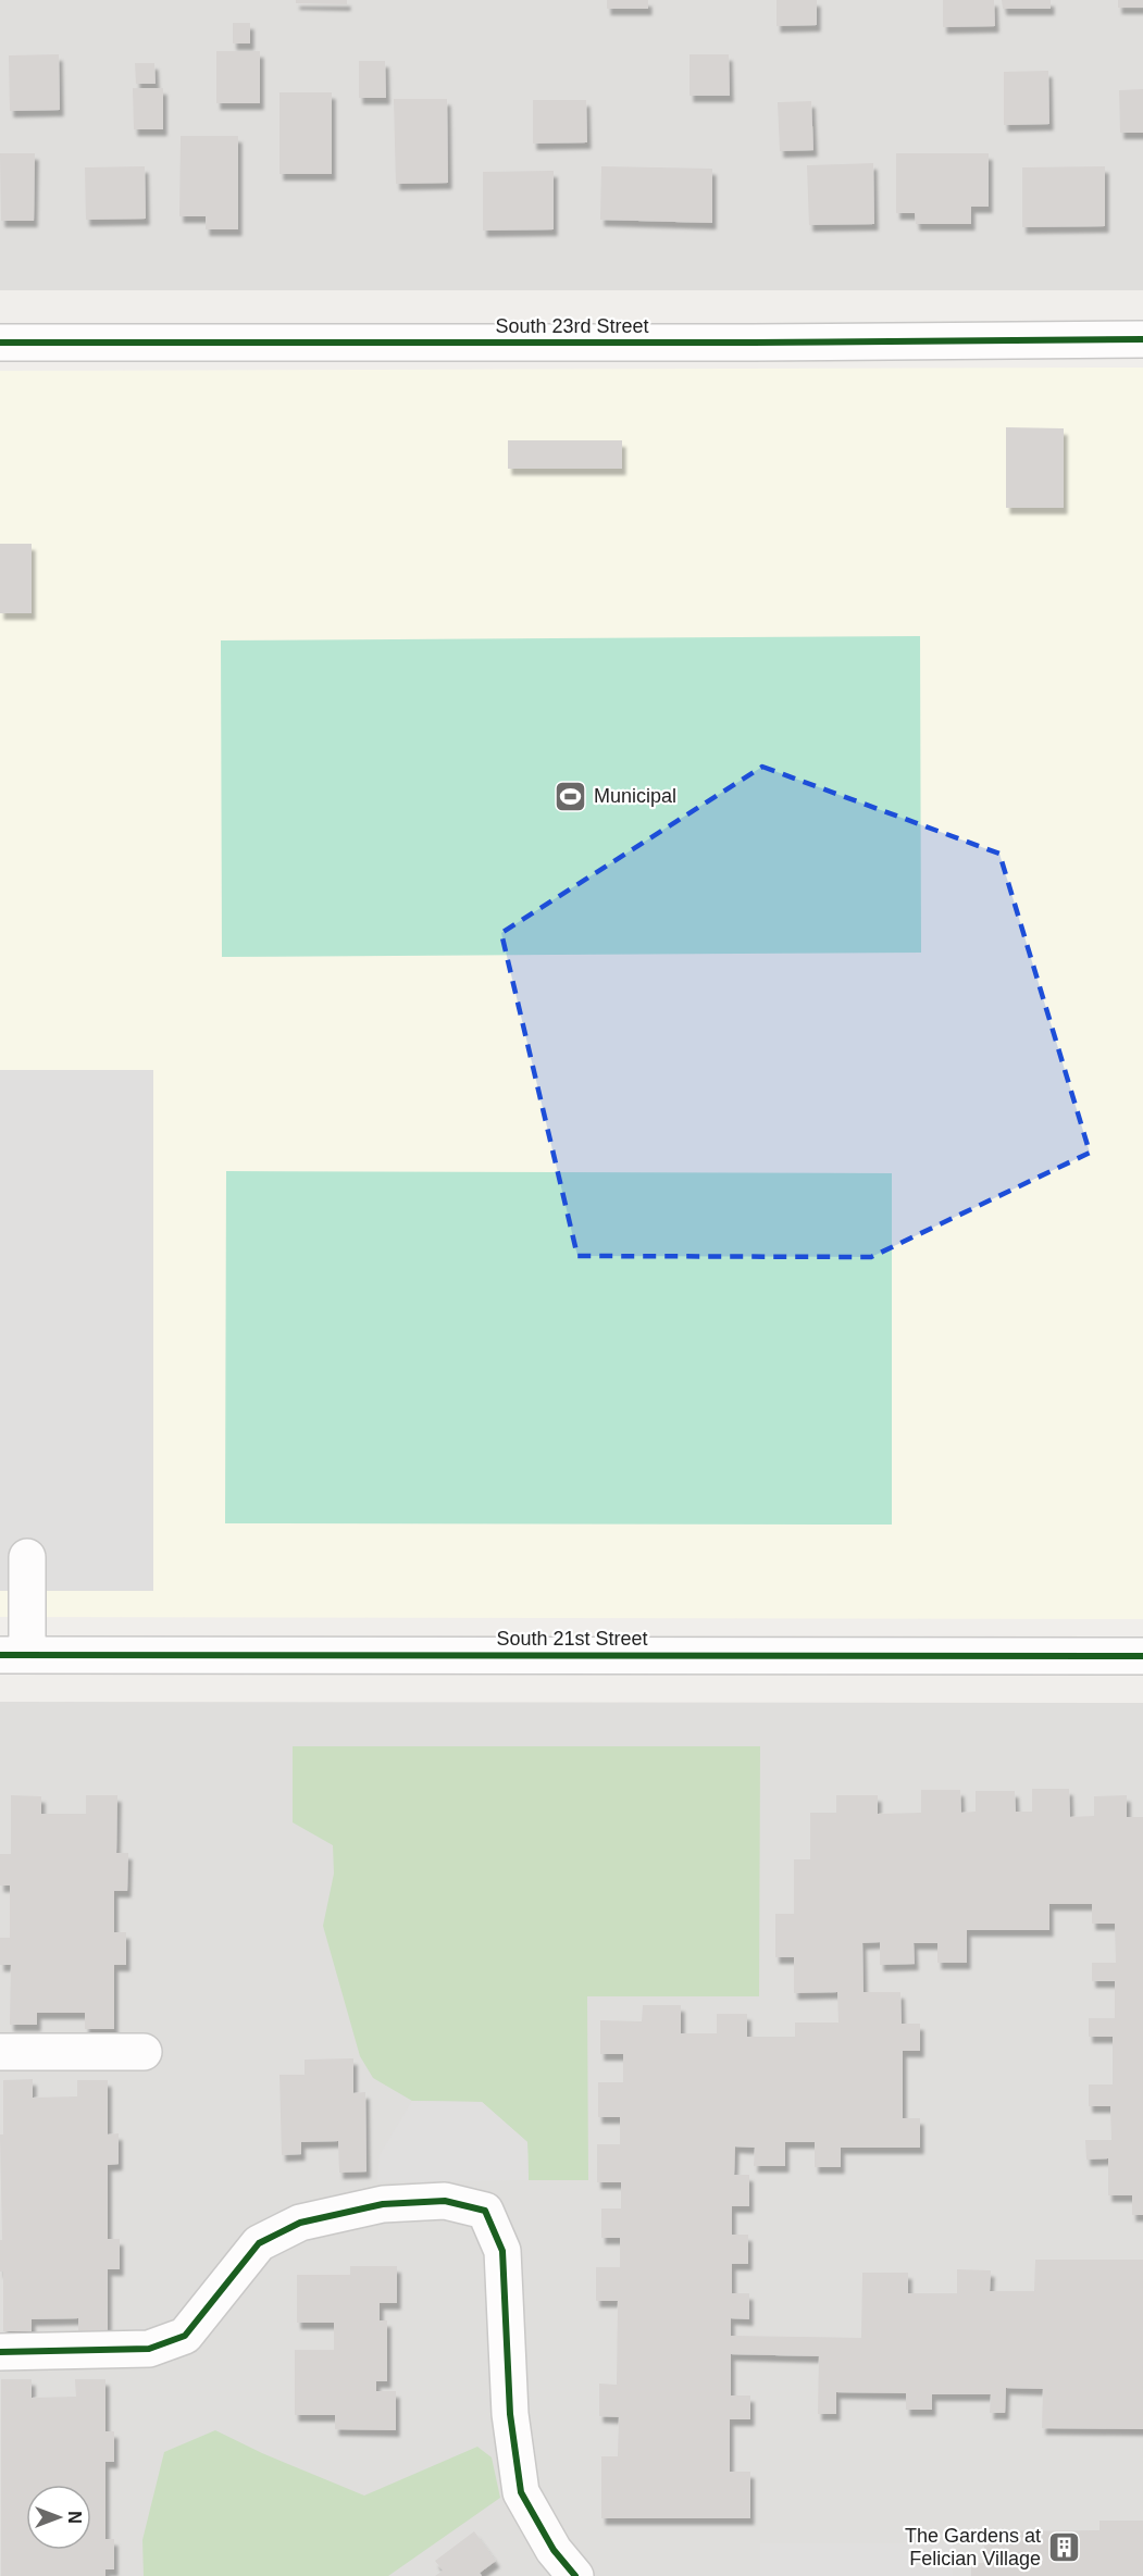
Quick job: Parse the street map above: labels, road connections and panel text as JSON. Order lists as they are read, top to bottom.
{
  "streets": {
    "street": ["South 23rd Street", "South 21st Street"]
  },
  "places": {
    "sports": ["Municipal"],
    "building": ["The Gardens at Felician Village"]
  },
  "north": "right"
}
